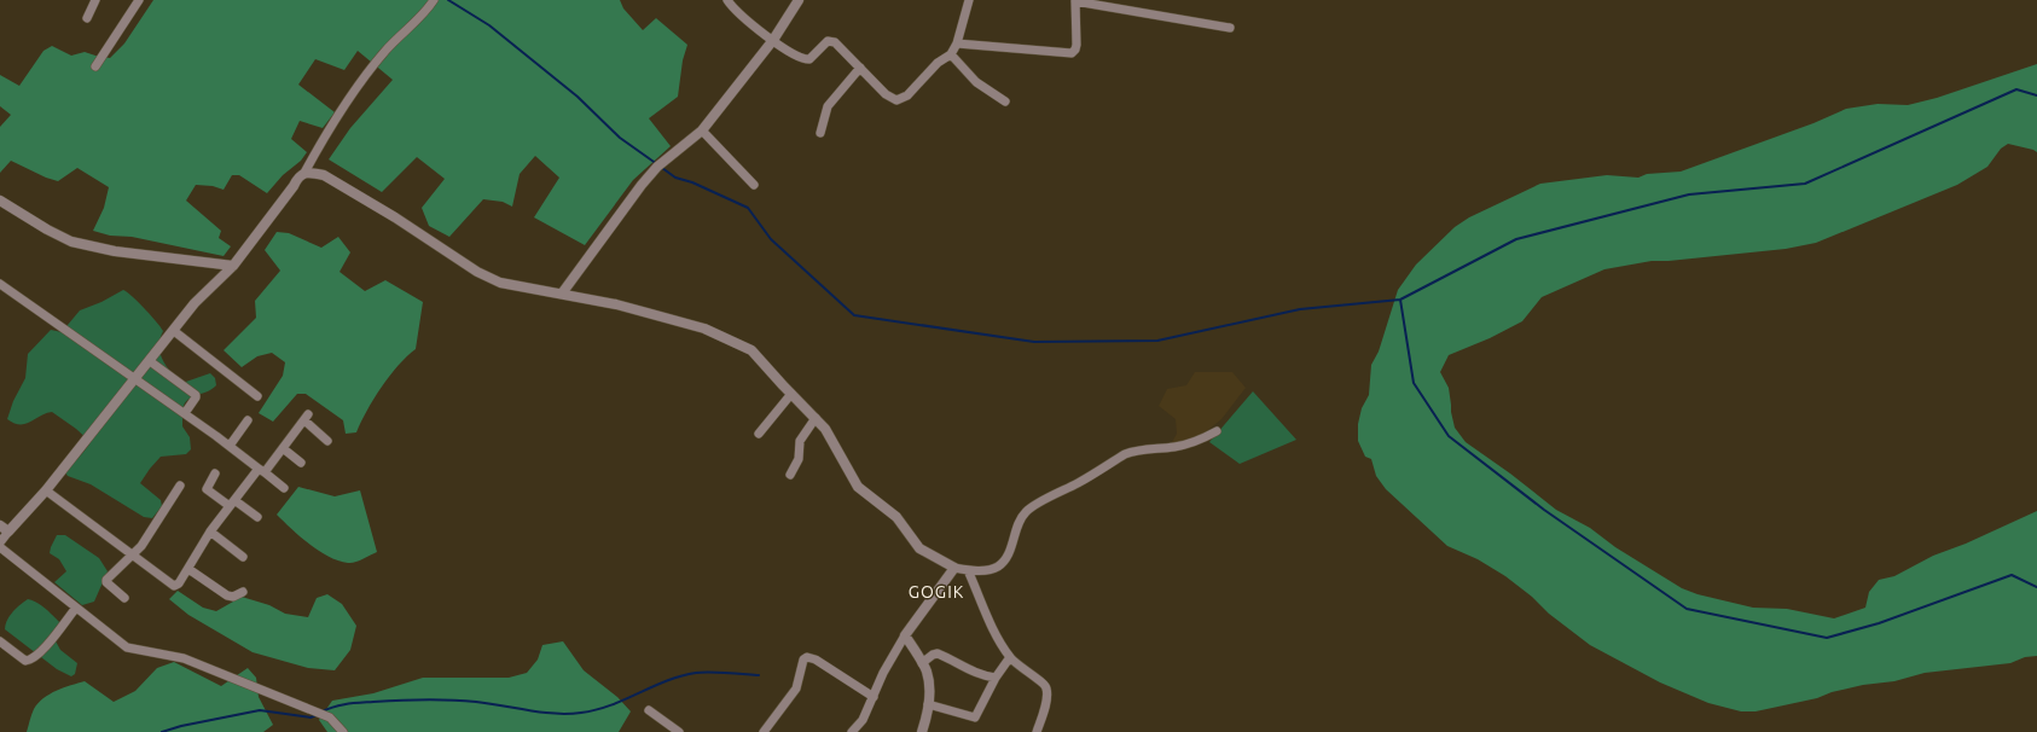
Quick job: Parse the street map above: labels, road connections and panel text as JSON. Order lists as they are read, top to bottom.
{
  "districts": ["GOGIK"]
}
